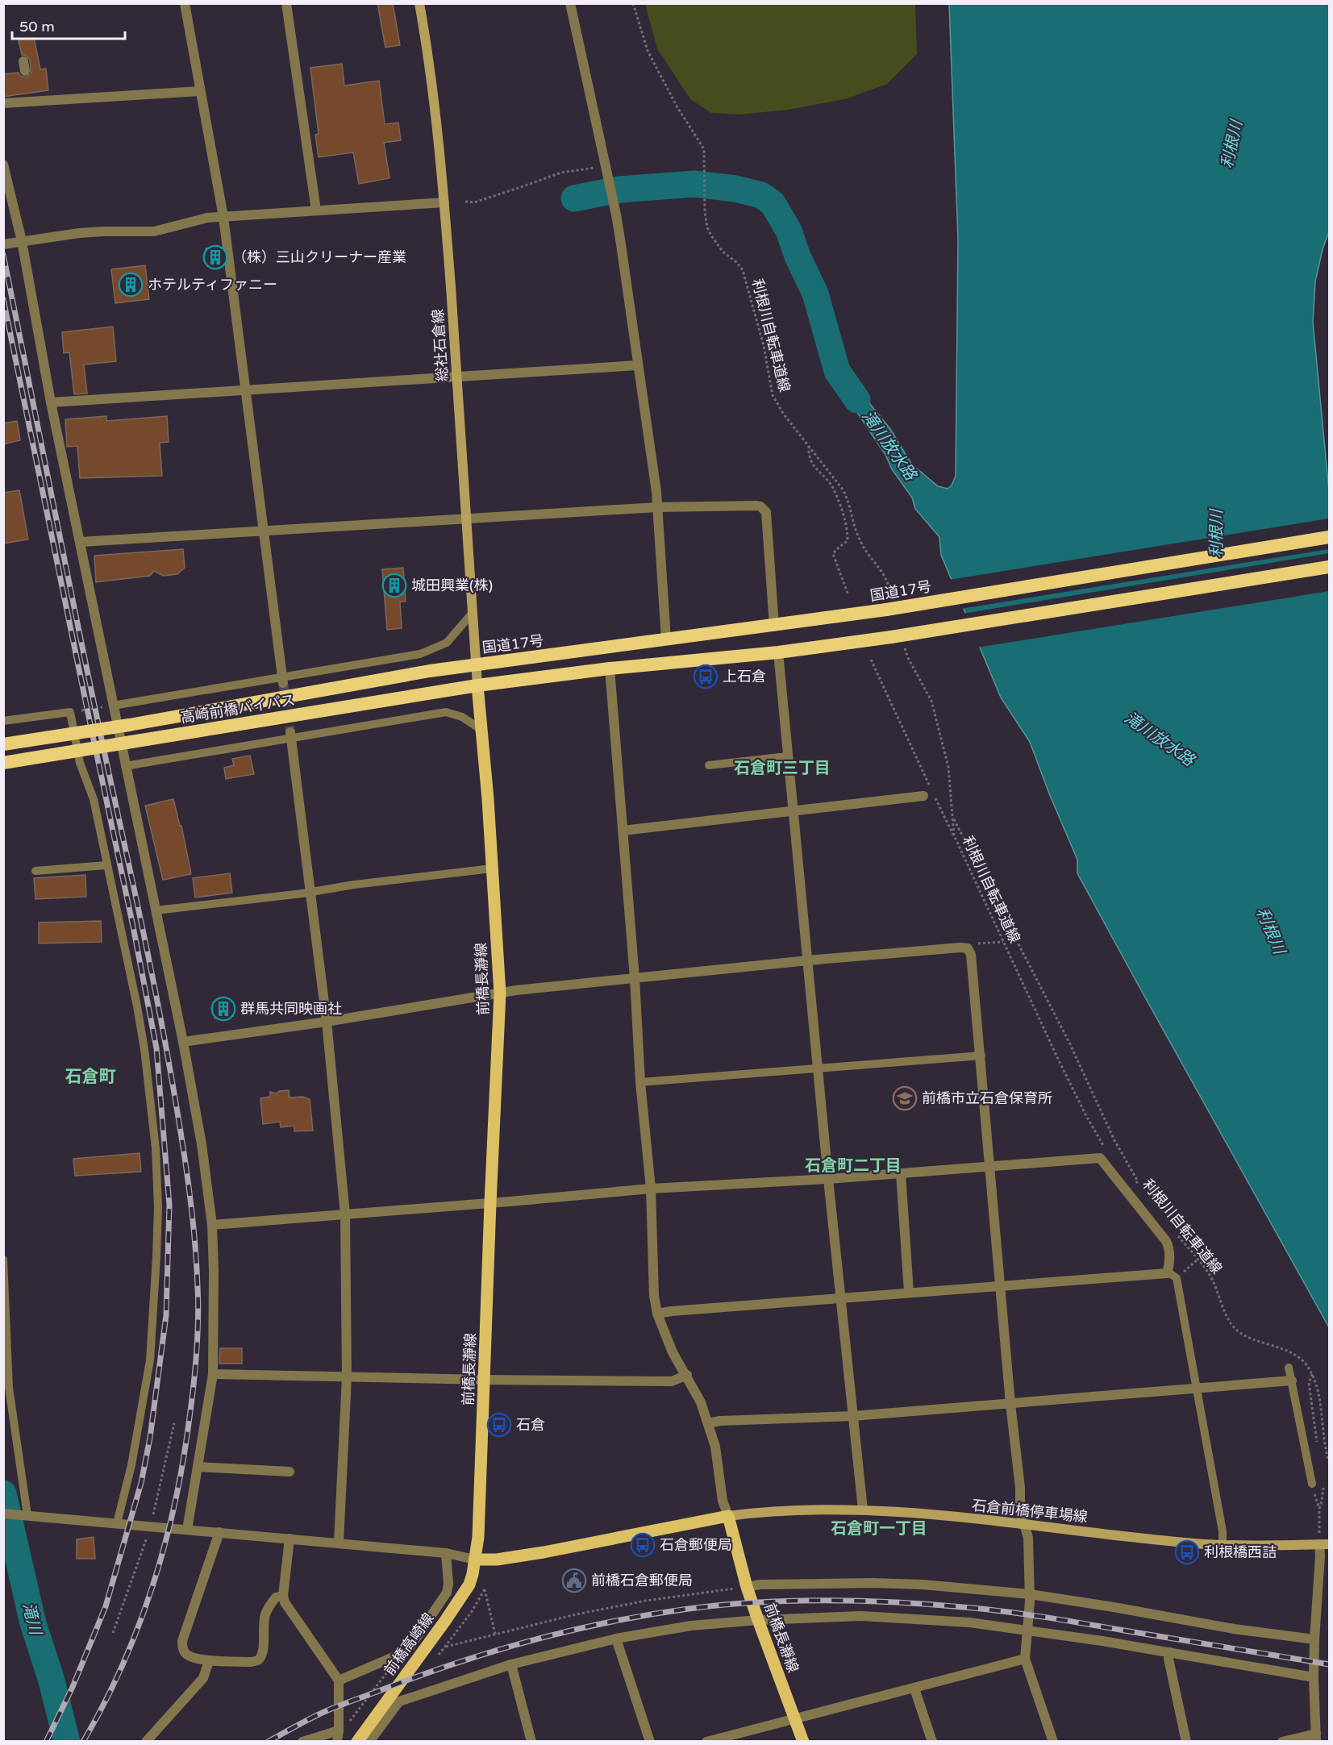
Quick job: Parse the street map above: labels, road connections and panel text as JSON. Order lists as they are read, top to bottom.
{
  "streets": {
    "highway": ["国道17号", "高崎前橋バイパス"],
    "main road": [
      "総社石倉線",
      "前橋長瀞線",
      "石倉前橋停車場線",
      "前橋高崎線"
    ],
    "path": ["利根川自転車道線"]
  },
  "crossings": [
    ["利根川自転車道線", "国道17号"],
    ["総社石倉線", "国道17号"],
    ["総社石倉線", "高崎前橋バイパス"],
    ["総社石倉線", "前橋長瀞線"],
    ["国道17号", "高崎前橋バイパス"],
    ["高崎前橋バイパス", "前橋長瀞線"],
    ["前橋長瀞線", "石倉前橋停車場線"],
    ["前橋長瀞線", "前橋高崎線"]
  ],
  "districts": [
    "石倉町三丁目",
    "石倉町",
    "石倉町二丁目",
    "石倉町一丁目"
  ],
  "water": ["利根川", "滝川放水路", "滝川"],
  "places": {
    "building": [
      "（株）三山クリーナー産業",
      "ホテルティファニー",
      "城田興業(株)",
      "群馬共同映画社"
    ],
    "bus stop": [
      "上石倉",
      "石倉",
      "石倉郵便局",
      "利根橋西詰"
    ],
    "school or university": ["前橋市立石倉保育所"],
    "public building": ["前橋石倉郵便局"]
  },
  "scale_bar": "50 m"
}
